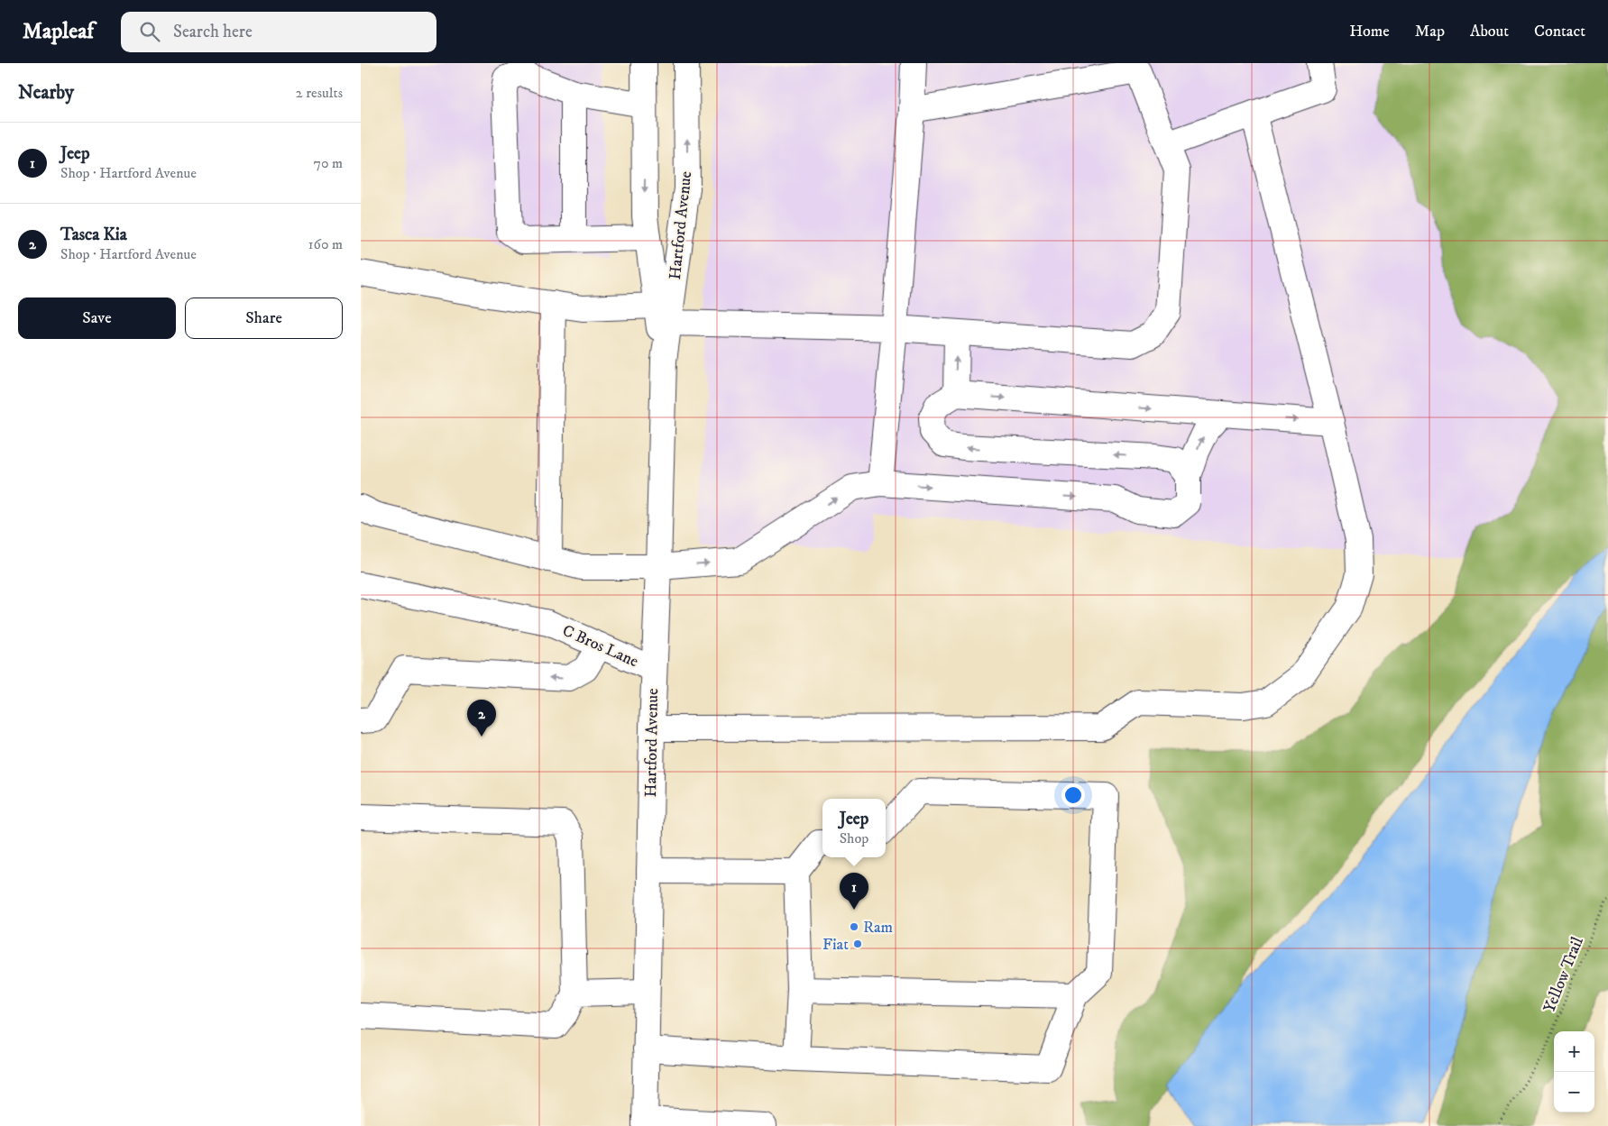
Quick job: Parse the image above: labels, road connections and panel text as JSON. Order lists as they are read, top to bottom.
{
  "streets": {
    "main road": ["Hartford Avenue", "C Bros Lane"],
    "path": ["Yellow Trail"]
  },
  "crossings": [
    ["Hartford Avenue", "C Bros Lane"]
  ],
  "places": ["Ram", "Fiat"],
  "page": {
    "header": "Mapleaf",
    "search": "Search here",
    "nav": [
      "Home",
      "Map",
      "About",
      "Contact"
    ],
    "heading": ["Nearby", "2 results"],
    "list": [
      {
        "mark": "1",
        "name": "Jeep",
        "note": "Shop · Hartford Avenue",
        "value": "70 m"
      },
      {
        "mark": "2",
        "name": "Tasca Kia",
        "note": "Shop · Hartford Avenue",
        "value": "160 m"
      }
    ],
    "buttons": ["Save", "Share"],
    "pins": ["2", "1"],
    "popup": ["Jeep", "Shop"],
    "map_buttons": ["+", "−"]
  }
}
